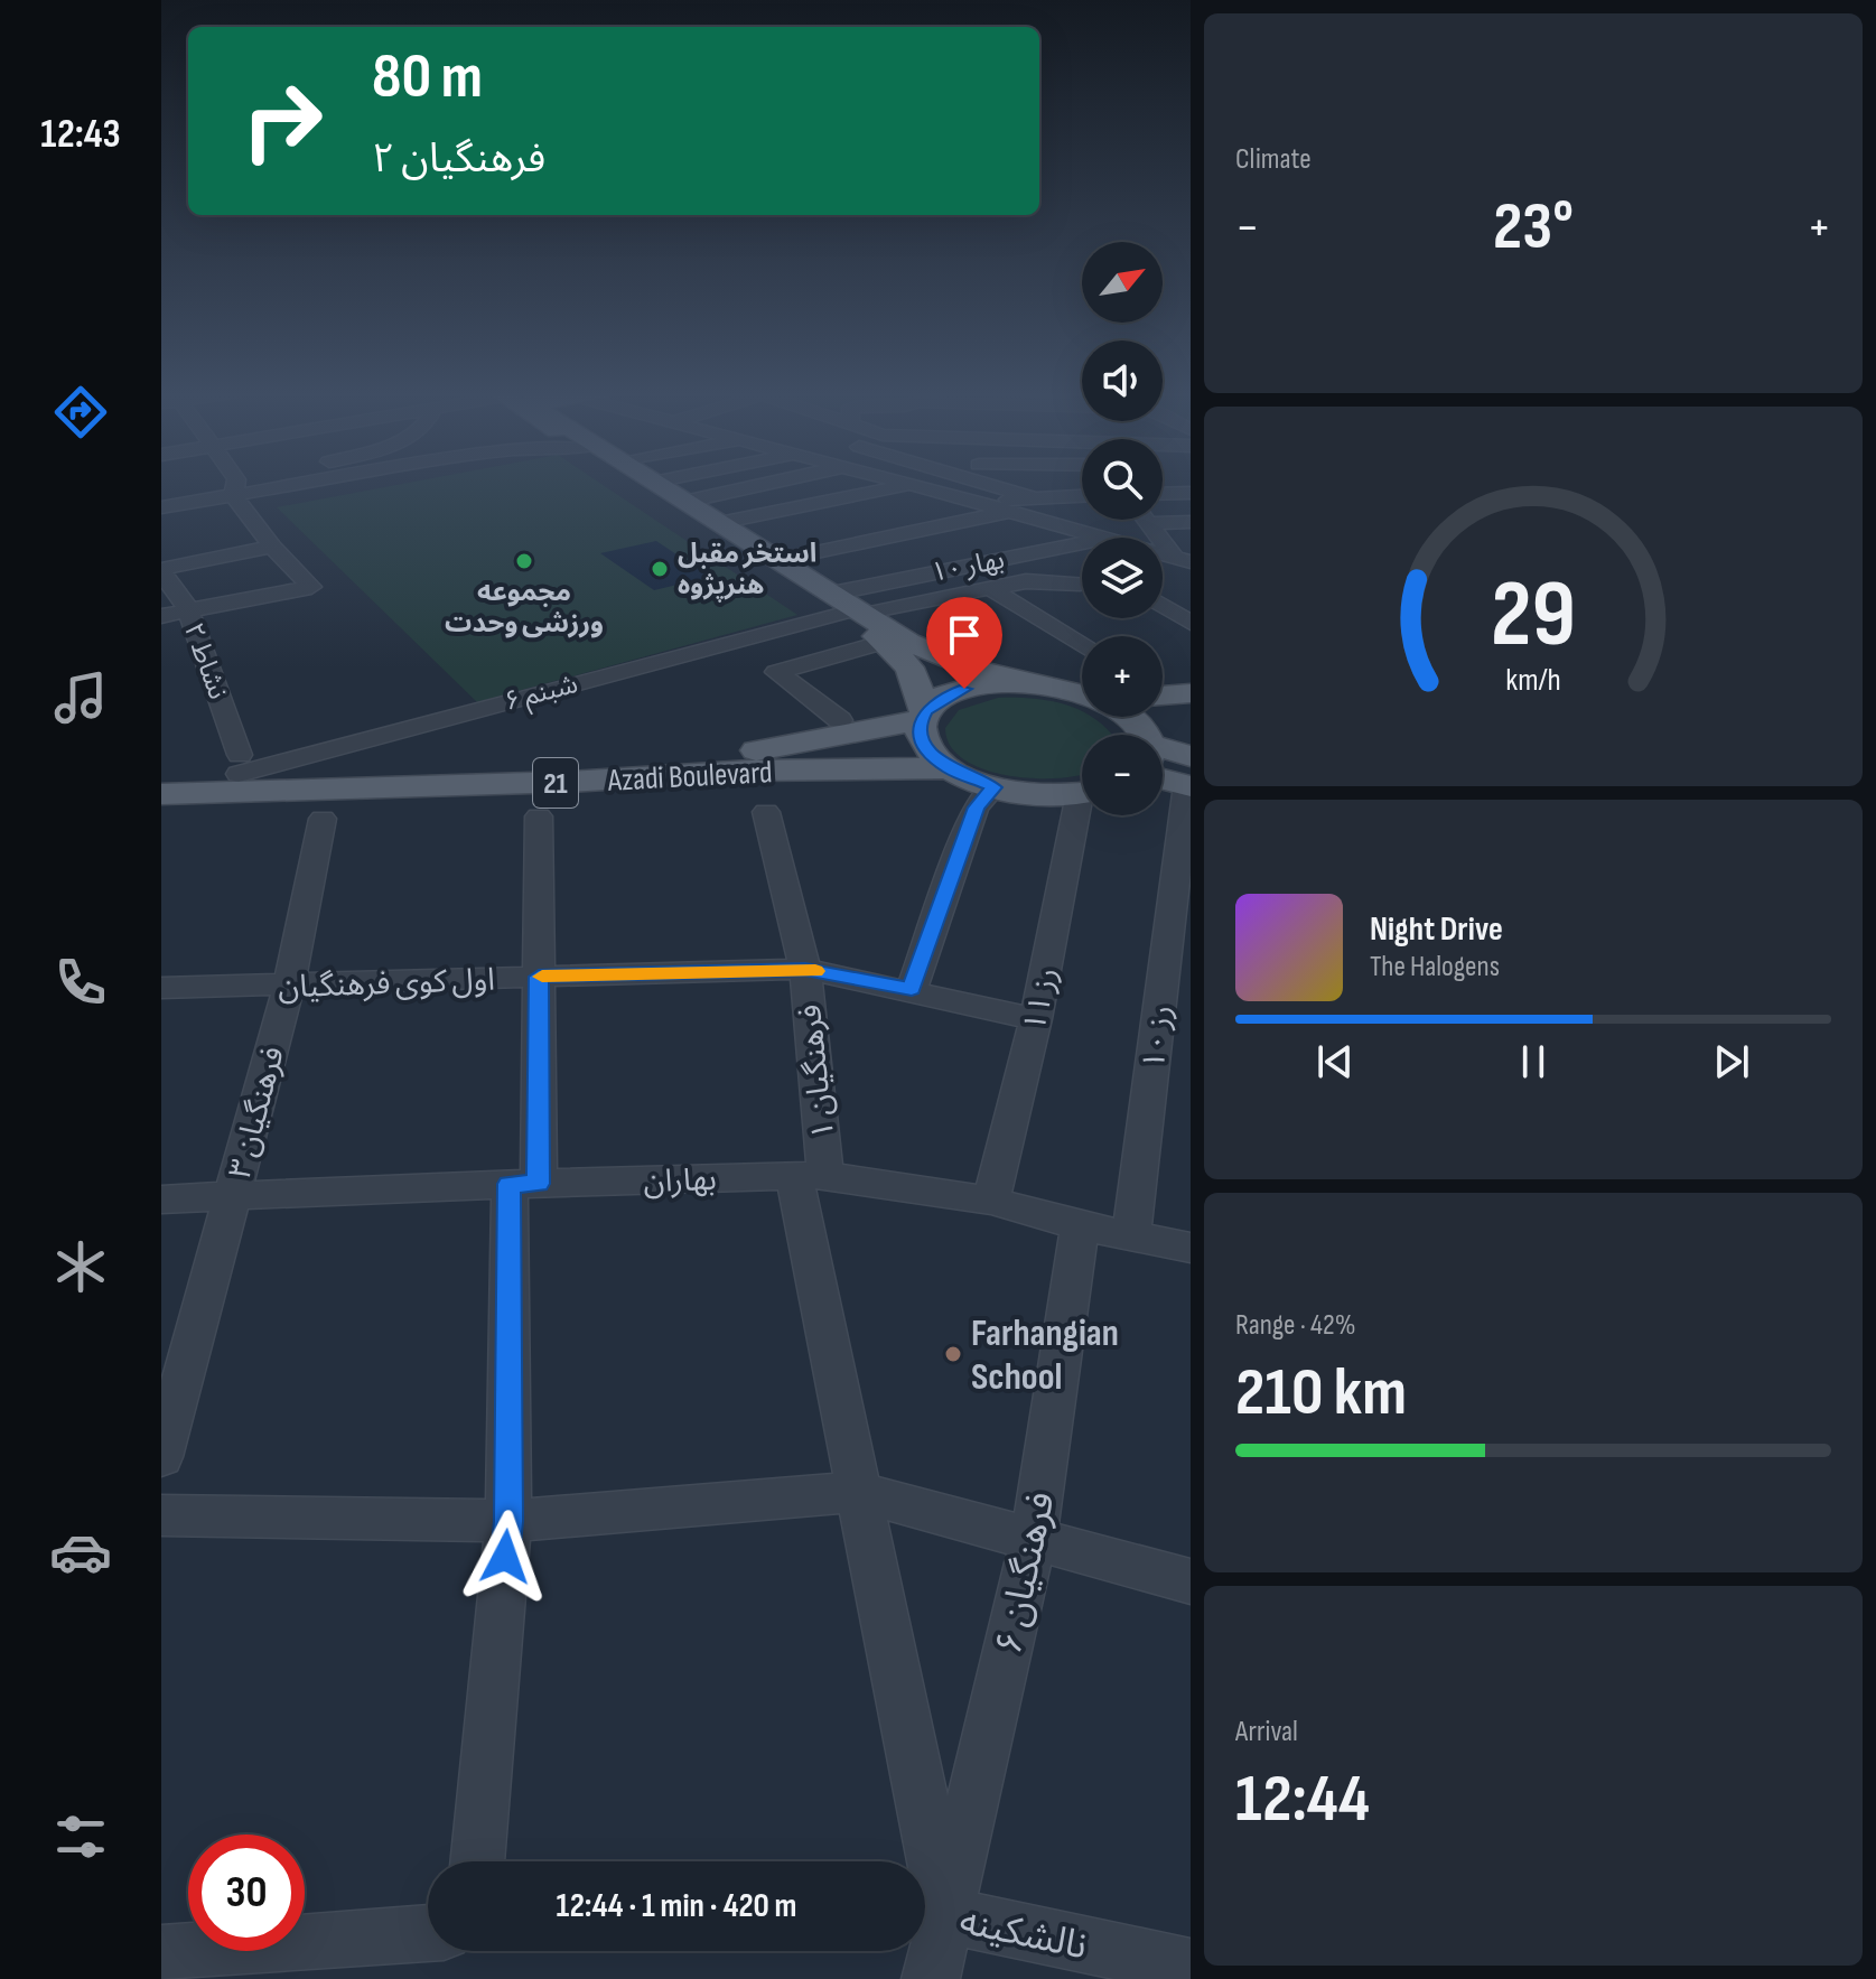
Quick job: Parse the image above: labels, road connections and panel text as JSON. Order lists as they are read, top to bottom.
{
  "streets": {
    "main road": ["Azadi Boulevard", "21"],
    "street": [
      "بهار ۱۰",
      "نشاط ۲",
      "شبنم ۶",
      "اول کوی فرهنگیان",
      "رز ۱۱",
      "رز ۱۰",
      "فرهنگیان ۱",
      "فرهنگیان ۳",
      "بهاران",
      "فرهنگیان ۶",
      "نالشکینه"
    ]
  },
  "crossings": [
    ["بهار ۱۰", "شبنم ۶"],
    ["نشاط ۲", "شبنم ۶"],
    ["نشاط ۲", "Azadi Boulevard"],
    ["شبنم ۶", "Azadi Boulevard"],
    ["Azadi Boulevard", "21"],
    ["اول کوی فرهنگیان", "رز ۱۱"],
    ["اول کوی فرهنگیان", "فرهنگیان ۱"],
    ["اول کوی فرهنگیان", "فرهنگیان ۳"],
    ["رز ۱۱", "بهاران"],
    ["رز ۱۰", "بهاران"],
    ["فرهنگیان ۱", "بهاران"],
    ["فرهنگیان ۱", "فرهنگیان ۶"],
    ["فرهنگیان ۱", "نالشکینه"],
    ["فرهنگیان ۳", "بهاران"],
    ["بهاران", "فرهنگیان ۶"],
    ["فرهنگیان ۶", "نالشکینه"]
  ],
  "places": ["مجموعه ورزشی وحدت", "استخر مقبل هنرپژوه", "Farhangian School"],
  "north": "top right",
  "page": {
    "tabs": "12:43",
    "tile": [
      "Climate",
      ["Range · 42%", "210 km"],
      ["Arrival", "12:44"]
    ],
    "turn": ["80 m", "فرهنگیان ۲"],
    "heat": ["−", "23°", "+"],
    "map_buttons": ["+", "−"],
    "song": ["Night Drive", "The Halogens"],
    "limit": "30",
    "trip": "12:44 · 1 min · 420 m",
    "gauge": ["29", "km/h"]
  }
}
